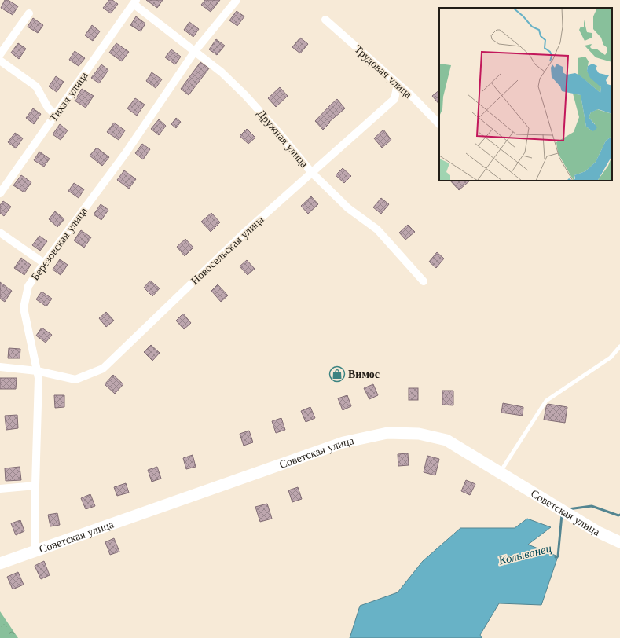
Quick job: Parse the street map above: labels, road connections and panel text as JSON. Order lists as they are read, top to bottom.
{
  "streets": {
    "main road": ["Советская улица"],
    "street": [
      "Трудовая улица",
      "Тихая улица",
      "Дружная улица",
      "Березовская улица",
      "Новосельская улица"
    ]
  },
  "crossings": [
    ["Трудовая улица", "Новосельская улица"],
    ["Тихая улица", "Дружная улица"],
    ["Дружная улица", "Березовская улица"],
    ["Дружная улица", "Новосельская улица"],
    ["Березовская улица", "Новосельская улица"],
    ["Березовская улица", "Советская улица"]
  ],
  "water": ["Колыванец"],
  "places": {
    "shop": ["Вимос"]
  }
}
